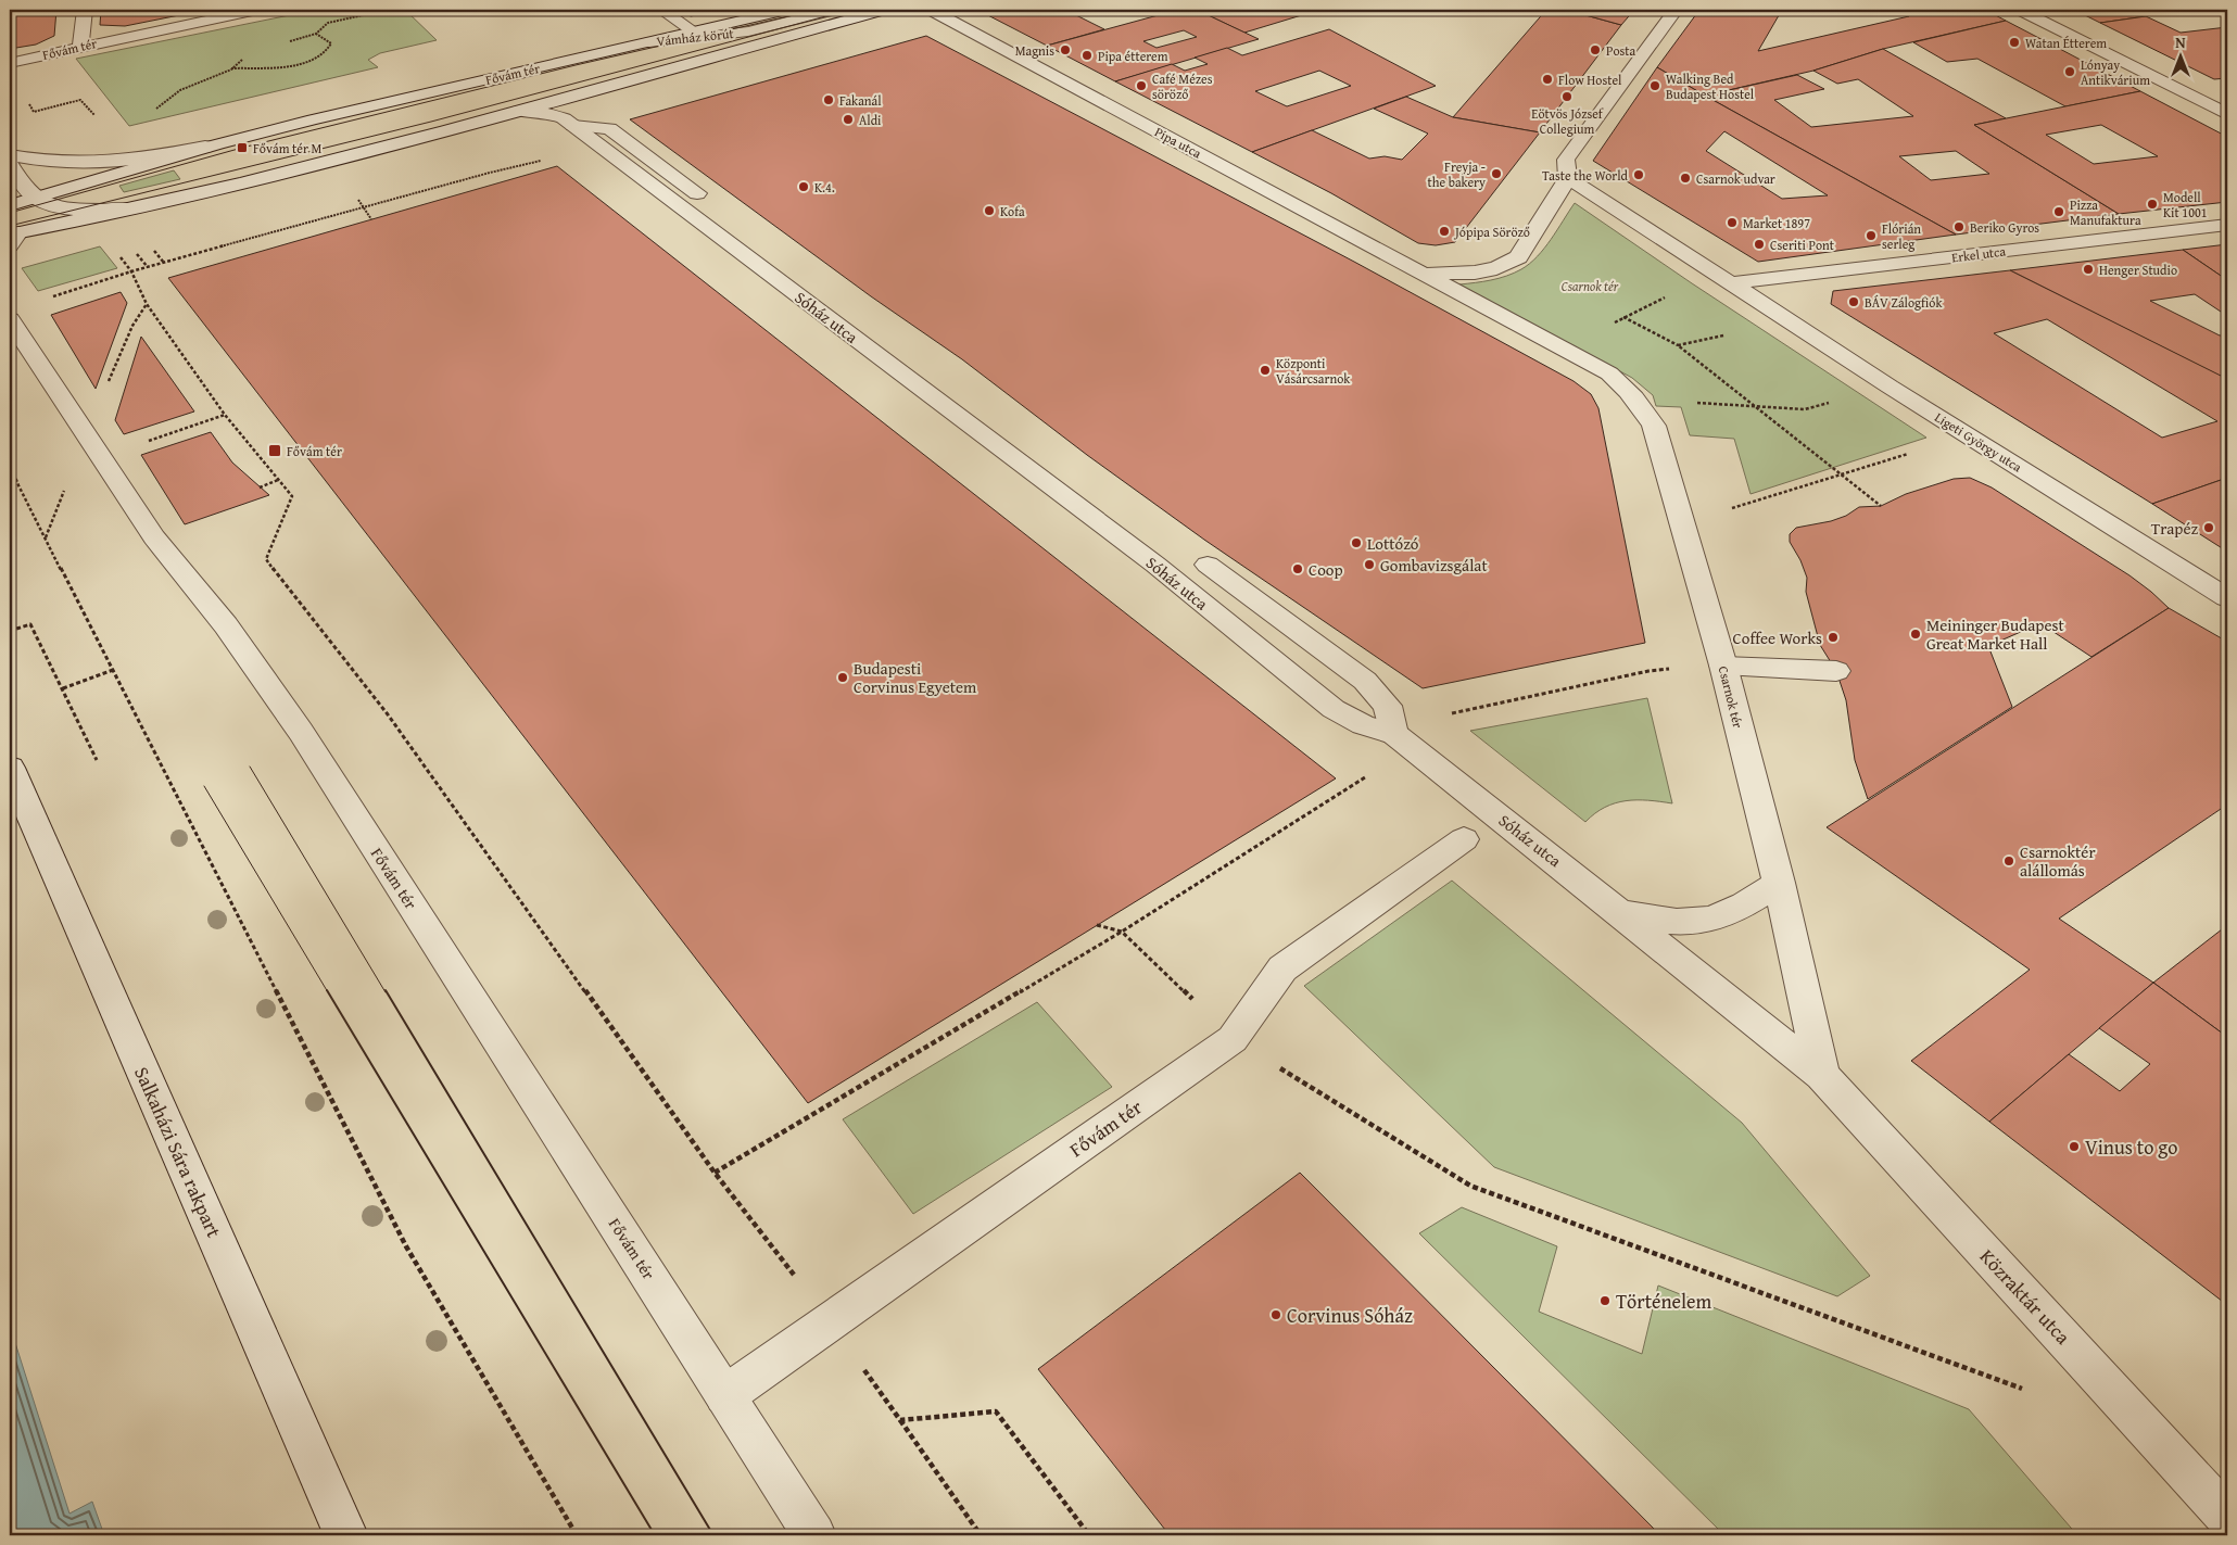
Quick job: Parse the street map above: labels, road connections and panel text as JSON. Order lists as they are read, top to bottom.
{
  "streets": {
    "street": [
      "Vámház körút",
      "Fővám tér",
      "Pipa utca",
      "Erkel utca",
      "Sóház utca",
      "Ligeti György utca",
      "Csarnok tér",
      "Salkaházi Sára rakpart",
      "Közraktár utca"
    ]
  },
  "crossings": [
    ["Vámház körút", "Fővám tér"],
    ["Vámház körút", "Sóház utca"],
    ["Pipa utca", "Csarnok tér"],
    ["Erkel utca", "Ligeti György utca"],
    ["Sóház utca", "Csarnok tér"],
    ["Sóház utca", "Közraktár utca"],
    ["Csarnok tér", "Közraktár utca"]
  ],
  "parks": ["Csarnok tér"],
  "places": {
    "other": [
      "Watan Étterem",
      "Magnis",
      "Posta",
      "Pipa étterem",
      "Lónyay Antikvárium",
      "Flow Hostel",
      "Café Mézes söröző",
      "Walking Bed Budapest Hostel",
      "Eötvös József Collegium",
      "Fakanál",
      "Aldi",
      "Freyja - the bakery",
      "Taste the World",
      "Csarnok udvar",
      "K.4.",
      "Modell Kit 1001",
      "Kofa",
      "Pizza Manufaktura",
      "Market 1897",
      "Beriko Gyros",
      "Jópipa Söröző",
      "Flórián serleg",
      "Cseriti Pont",
      "Henger Studio",
      "BÁV Zálogfiók",
      "Központi Vásárcsarnok",
      "Trapéz",
      "Lottózó",
      "Gombavizsgálat",
      "Coop",
      "Meininger Budapest Great Market Hall",
      "Coffee Works",
      "Budapesti Corvinus Egyetem",
      "Csarnoktér alállomás",
      "Vinus to go",
      "Történelem",
      "Corvinus Sóház"
    ],
    "transit": ["Fővám tér M", "Fővám tér"]
  },
  "north": "top"
}
